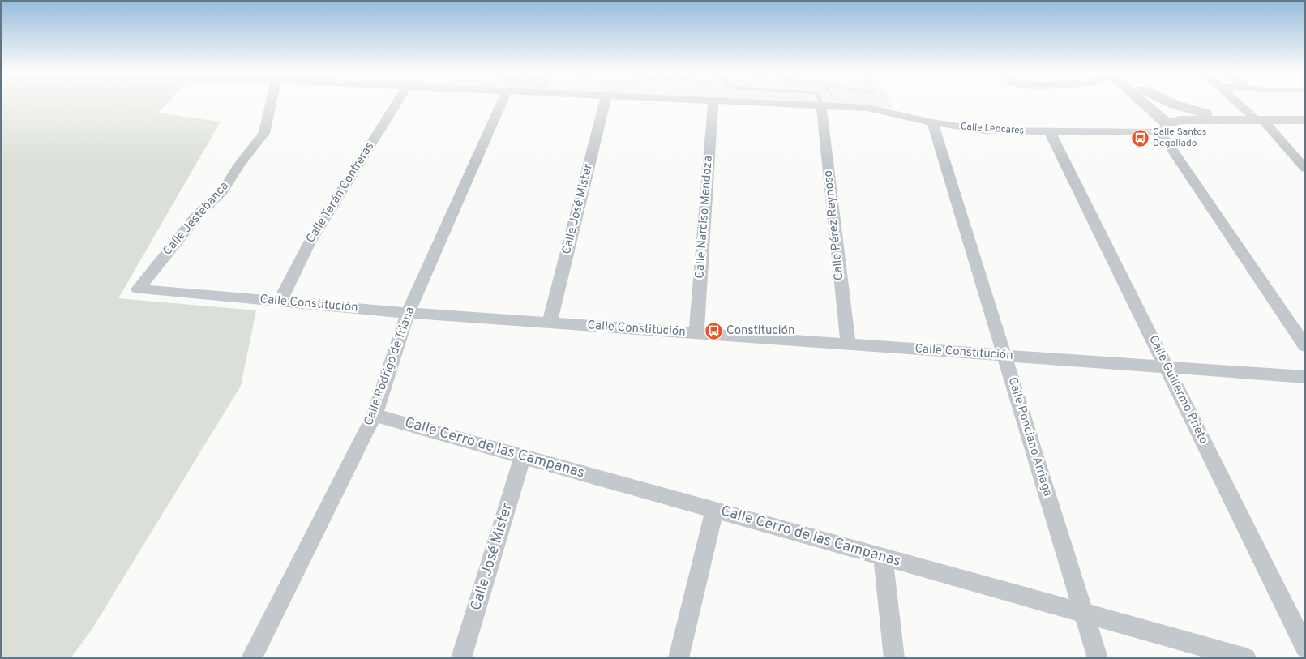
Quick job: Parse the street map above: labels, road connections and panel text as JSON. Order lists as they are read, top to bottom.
{
  "streets": {
    "street": [
      "Calle Leocares",
      "Calle Terán Contreras",
      "Calle José Mister",
      "Calle Narciso Mendoza",
      "Calle Jestebanca",
      "Calle Pérez Reynoso",
      "Calle Constitución",
      "Calle Rodrigo de Triana",
      "Calle Guillermo Prieto",
      "Calle Ponciano Arriaga",
      "Calle Cerro de las Campanas"
    ]
  },
  "crossings": [
    ["Calle Leocares", "Calle Pérez Reynoso"],
    ["Calle Leocares", "Calle Guillermo Prieto"],
    ["Calle Leocares", "Calle Ponciano Arriaga"],
    ["Calle Terán Contreras", "Calle Constitución"],
    ["Calle José Mister", "Calle Constitución"],
    ["Calle José Mister", "Calle Cerro de las Campanas"],
    ["Calle Narciso Mendoza", "Calle Constitución"],
    ["Calle Jestebanca", "Calle Constitución"],
    ["Calle Pérez Reynoso", "Calle Constitución"],
    ["Calle Constitución", "Calle Rodrigo de Triana"],
    ["Calle Constitución", "Calle Guillermo Prieto"],
    ["Calle Constitución", "Calle Ponciano Arriaga"],
    ["Calle Rodrigo de Triana", "Calle Cerro de las Campanas"],
    ["Calle Ponciano Arriaga", "Calle Cerro de las Campanas"]
  ],
  "places": {
    "bus stop": ["Calle Santos Degollado", "Constitución"]
  }
}
